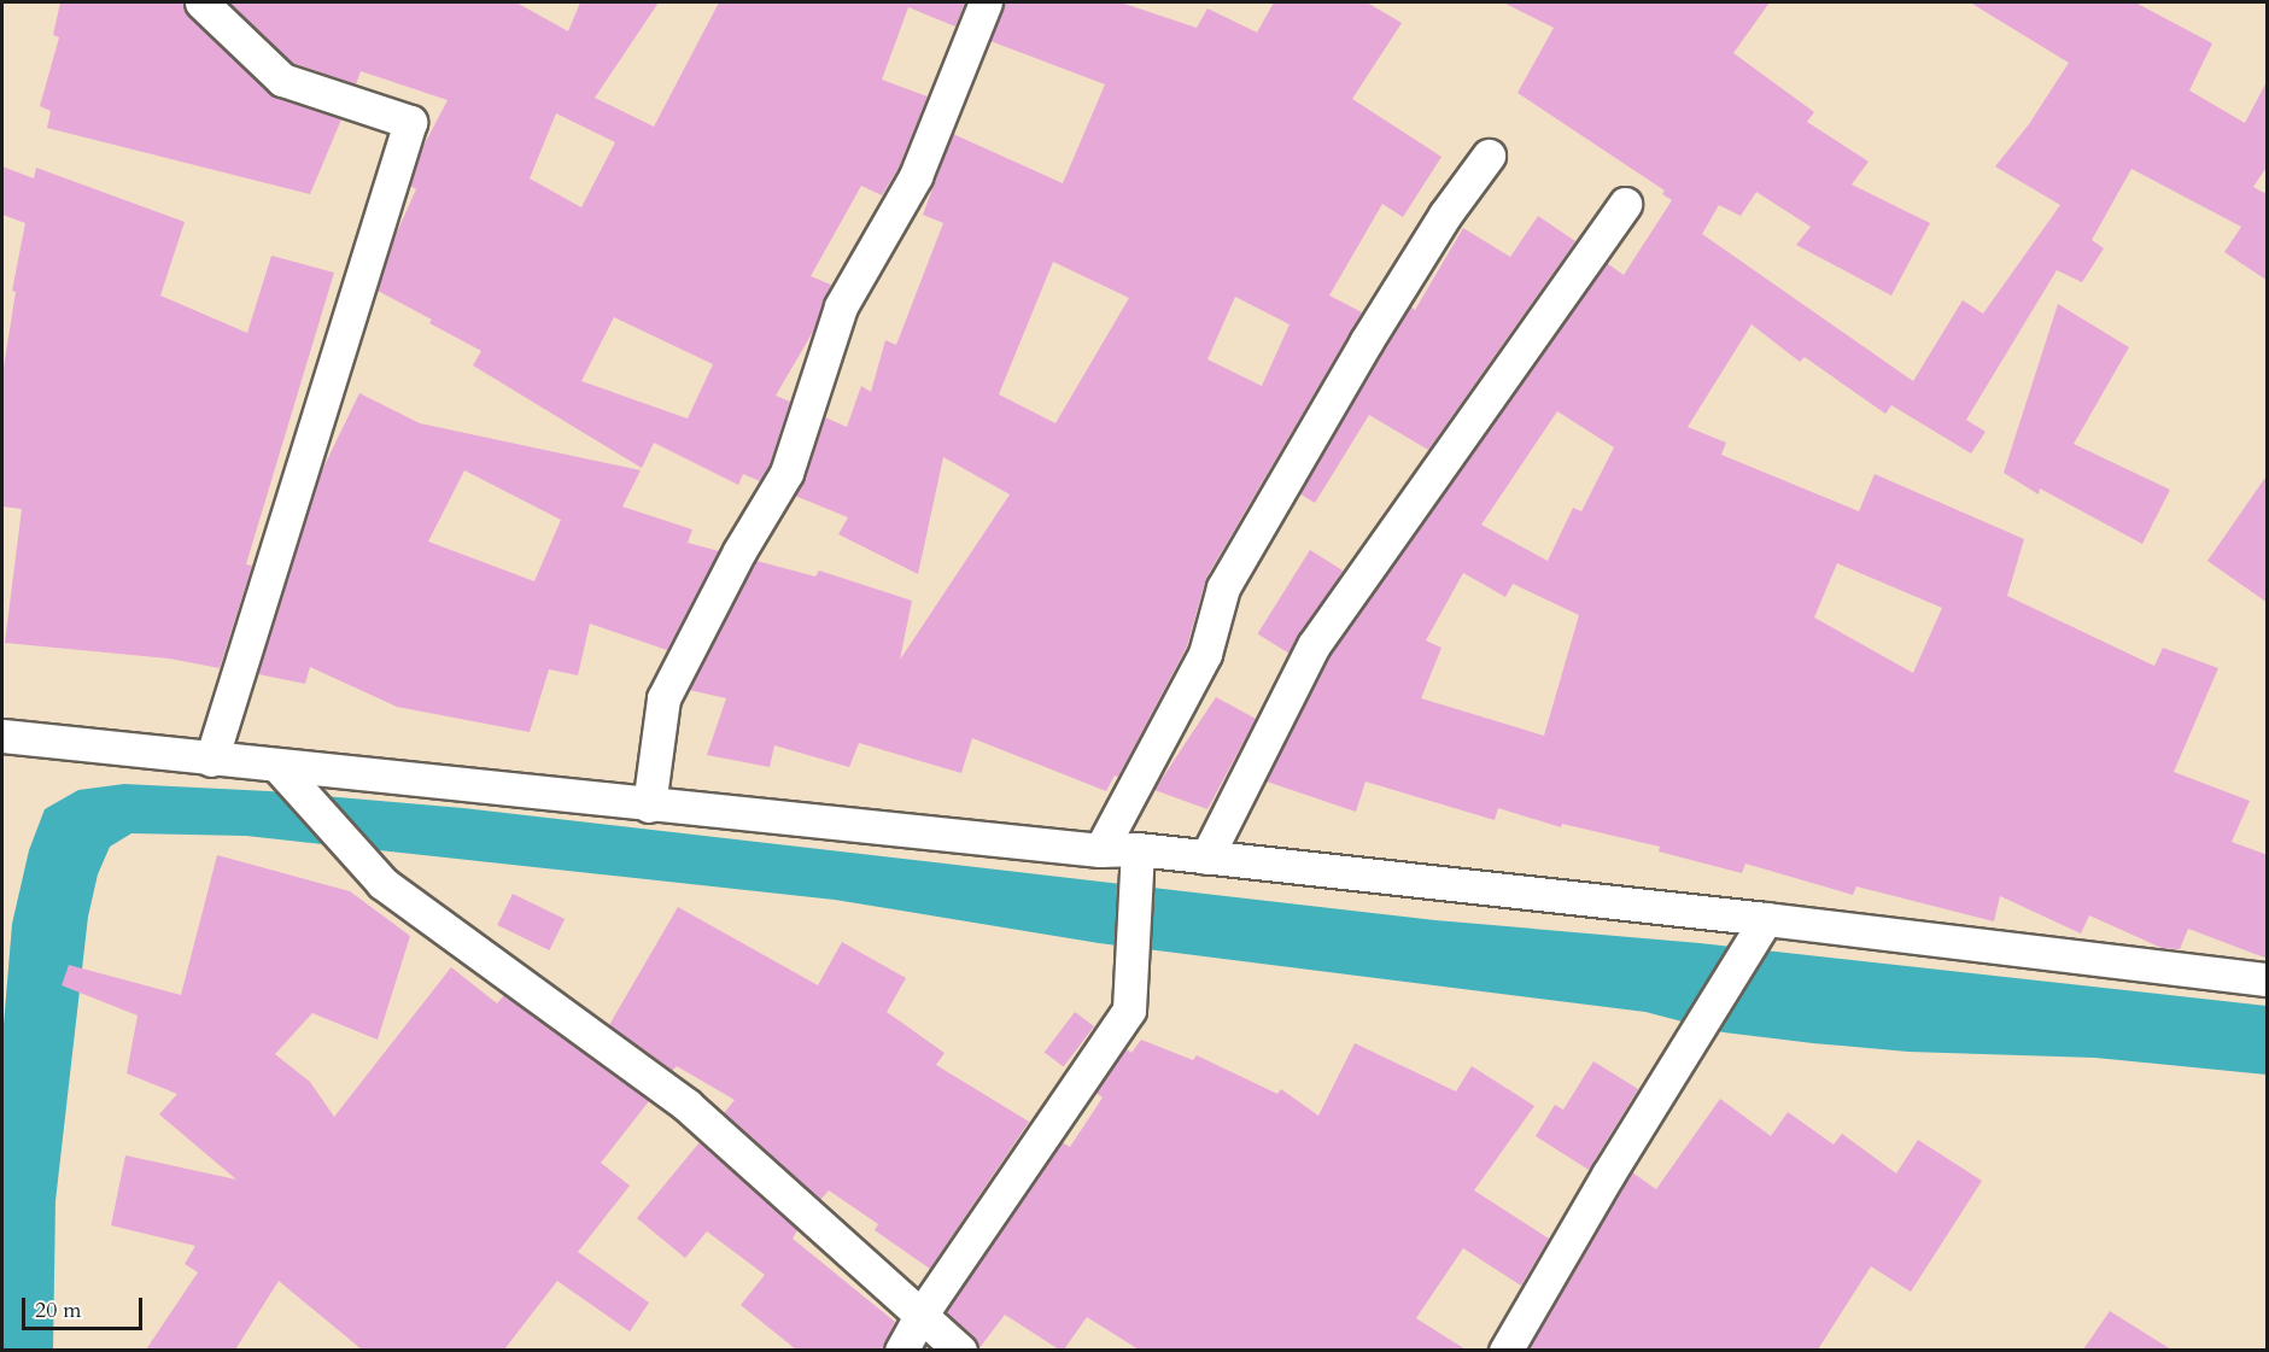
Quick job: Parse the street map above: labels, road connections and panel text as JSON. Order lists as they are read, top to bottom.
{
  "scale_bar": "20 m"
}
